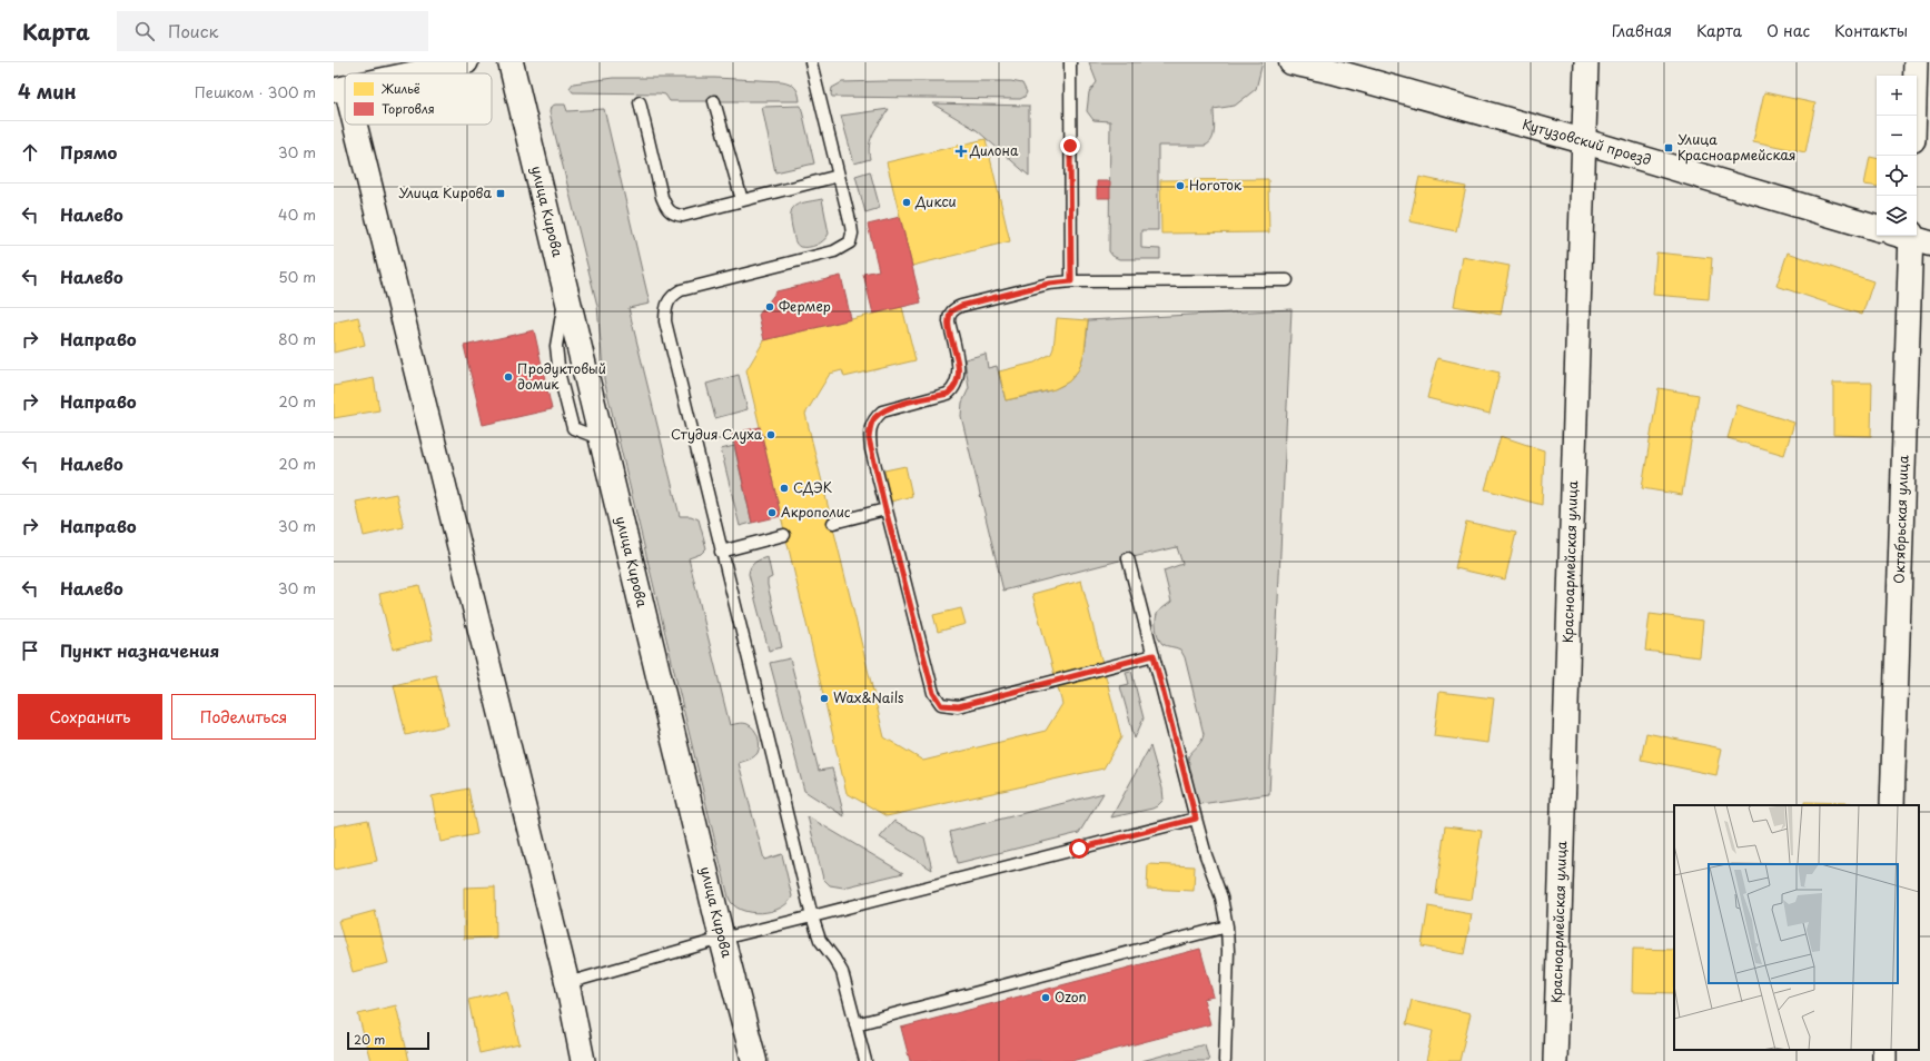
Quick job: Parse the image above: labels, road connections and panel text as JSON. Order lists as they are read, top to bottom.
{
  "streets": {
    "street": [
      "Кутузовский проезд",
      "улица Кирова",
      "Октябрьская улица",
      "Красноармейская улица"
    ]
  },
  "crossings": [
    ["Кутузовский проезд", "Красноармейская улица"]
  ],
  "places": {
    "transit": ["Улица Красноармейская", "Улица Кирова"],
    "health": ["Дилона"],
    "other": [
      "Ноготок",
      "Дикси",
      "Фермер",
      "Продуктовый домик",
      "Студия Слуха",
      "СДЭК",
      "Акрополис",
      "Wax&Nails",
      "Ozon"
    ]
  },
  "legend": ["Жильё", "Торговля"],
  "scale_bar": "20 m",
  "page": {
    "header": "Карта",
    "search": "Поиск",
    "nav": [
      "Главная",
      "Карта",
      "О нас",
      "Контакты"
    ],
    "heading": ["4 мин", "Пешком · 300 m"],
    "map_buttons": ["+", "−"],
    "list": [
      ["Прямо", "30 m"],
      ["Налево", "40 m"],
      ["Налево", "50 m"],
      ["Направо", "80 m"],
      ["Направо", "20 m"],
      ["Налево", "20 m"],
      ["Направо", "30 m"],
      ["Налево", "30 m"],
      "Пункт назначения"
    ],
    "buttons": ["Сохранить", "Поделиться"],
    "scale": "20 m"
  }
}
